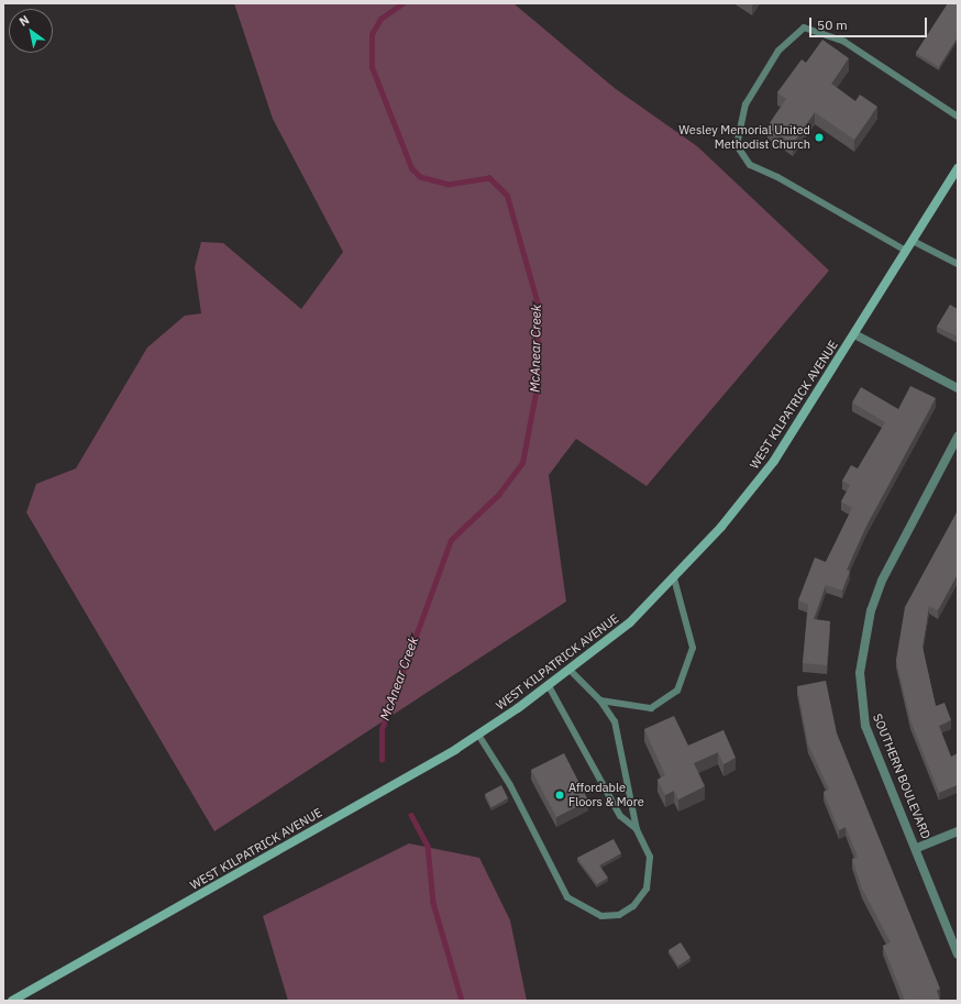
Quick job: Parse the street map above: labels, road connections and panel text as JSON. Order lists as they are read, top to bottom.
{
  "streets": {
    "main road": ["WEST KILPATRICK AVENUE"],
    "street": ["SOUTHERN BOULEVARD"]
  },
  "water": ["McAnear Creek"],
  "places": ["Wesley Memorial United Methodist Church", "Affordable Floors & More"],
  "scale_bar": "50 m",
  "north": "top left"
}
